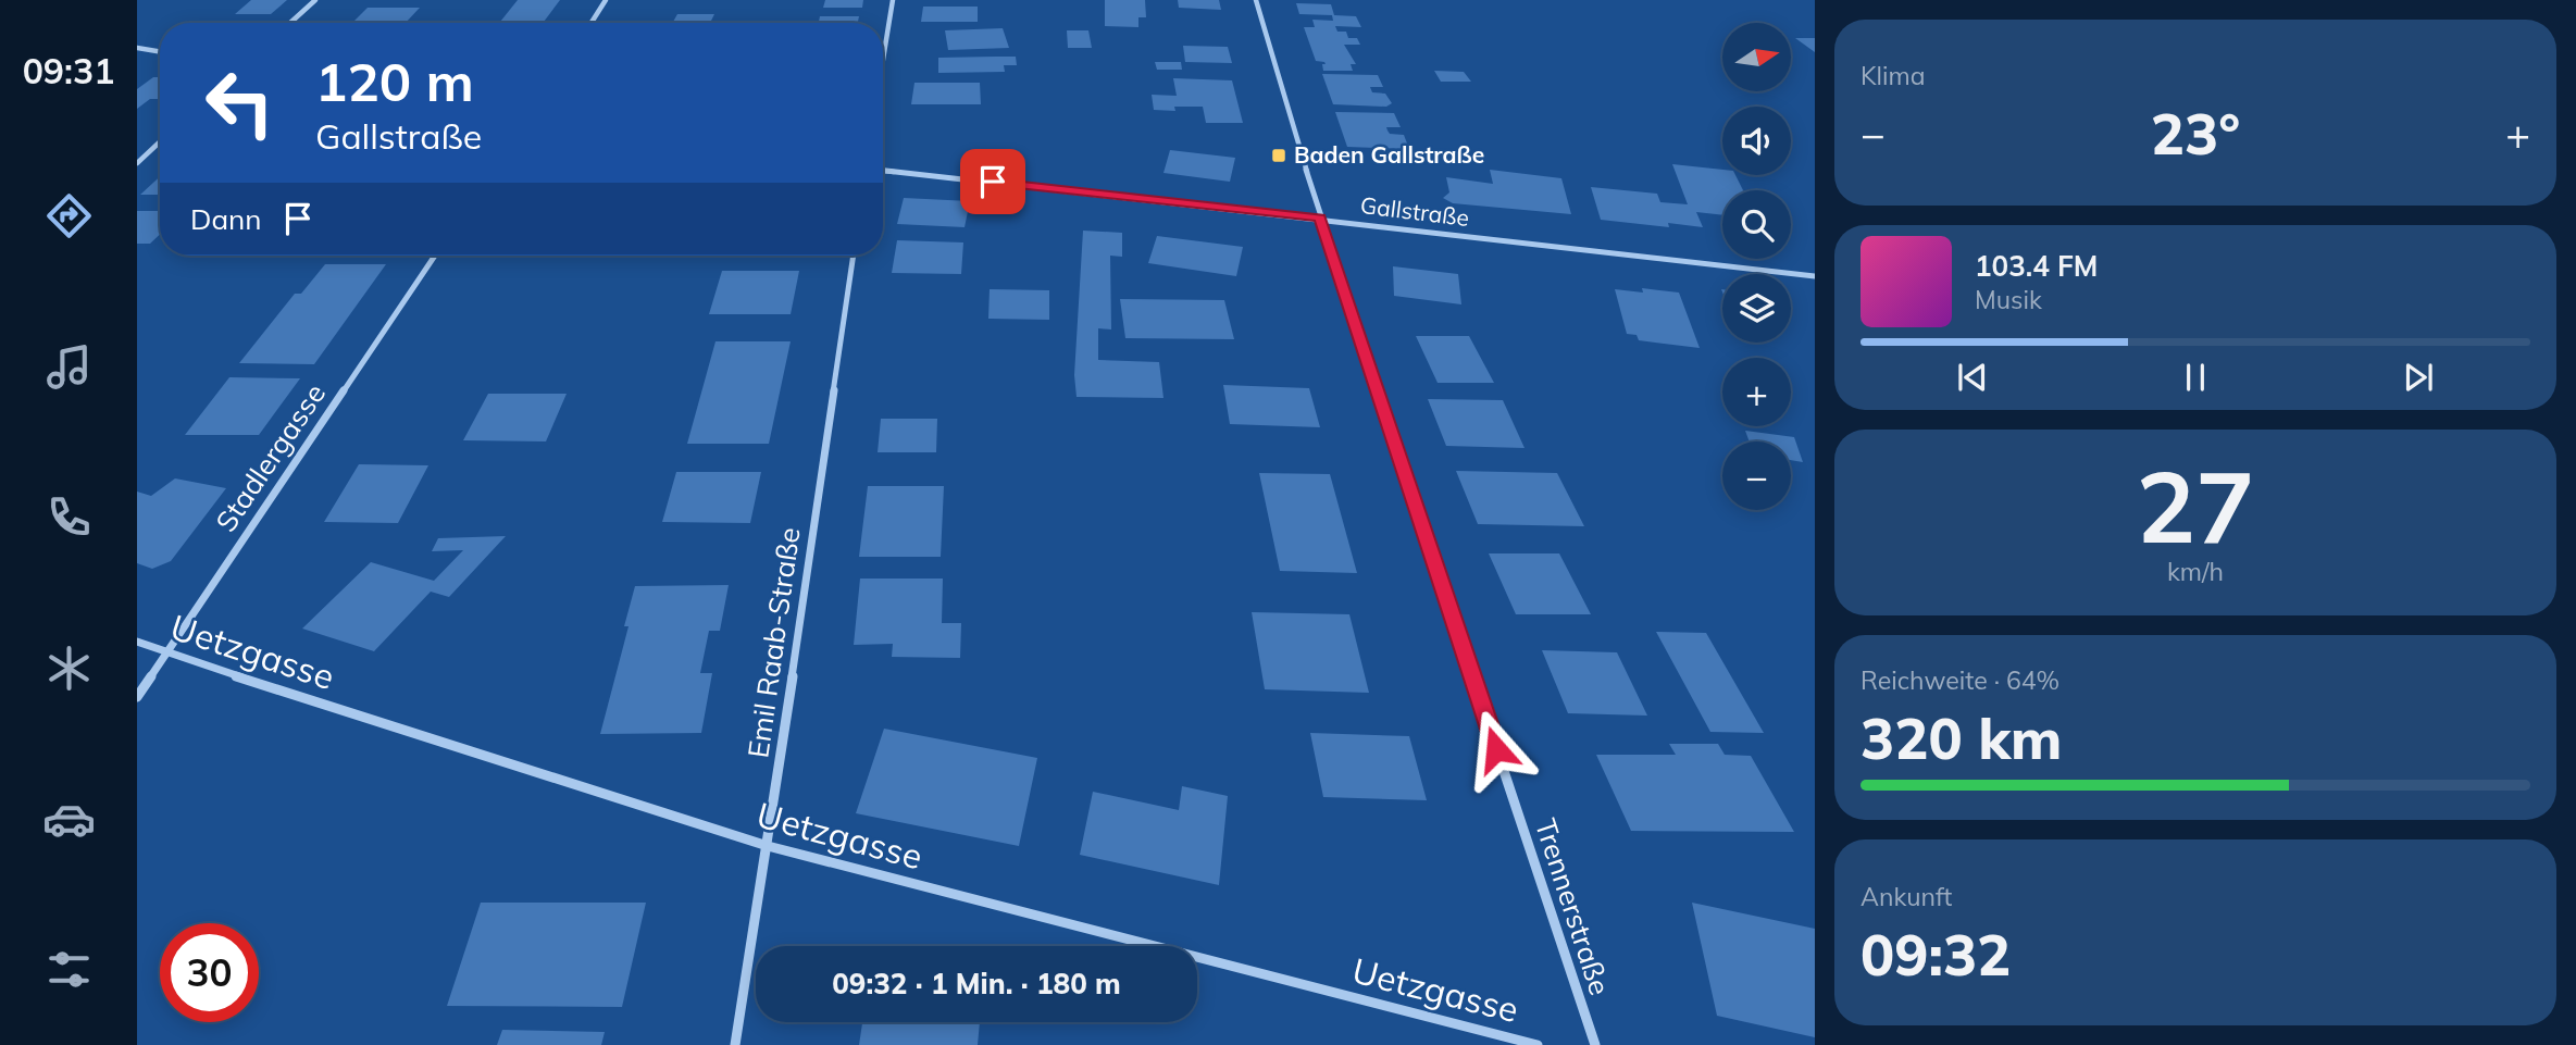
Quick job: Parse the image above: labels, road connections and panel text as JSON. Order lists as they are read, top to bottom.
{
  "streets": {
    "street": [
      "Gallstraße",
      "Stadlergasse",
      "Emil Raab-Straße",
      "Uetzgasse",
      "Trennerstraße"
    ]
  },
  "crossings": [
    ["Gallstraße", "Trennerstraße"],
    ["Stadlergasse", "Uetzgasse"],
    ["Emil Raab-Straße", "Uetzgasse"]
  ],
  "places": {
    "transit": ["Baden Gallstraße"]
  },
  "north": "right",
  "page": {
    "tabs": "09:31",
    "tile": [
      "Klima",
      ["27", "km/h"],
      ["Reichweite · 64%", "320 km"],
      ["Ankunft", "09:32"]
    ],
    "map_buttons": ["+", "−"],
    "turn": ["120 m", "Gallstraße"],
    "heat": ["−", "23°", "+"],
    "then": "Dann",
    "song": ["103.4 FM", "Musik"],
    "limit": "30",
    "trip": "09:32 · 1 Min. · 180 m"
  }
}
